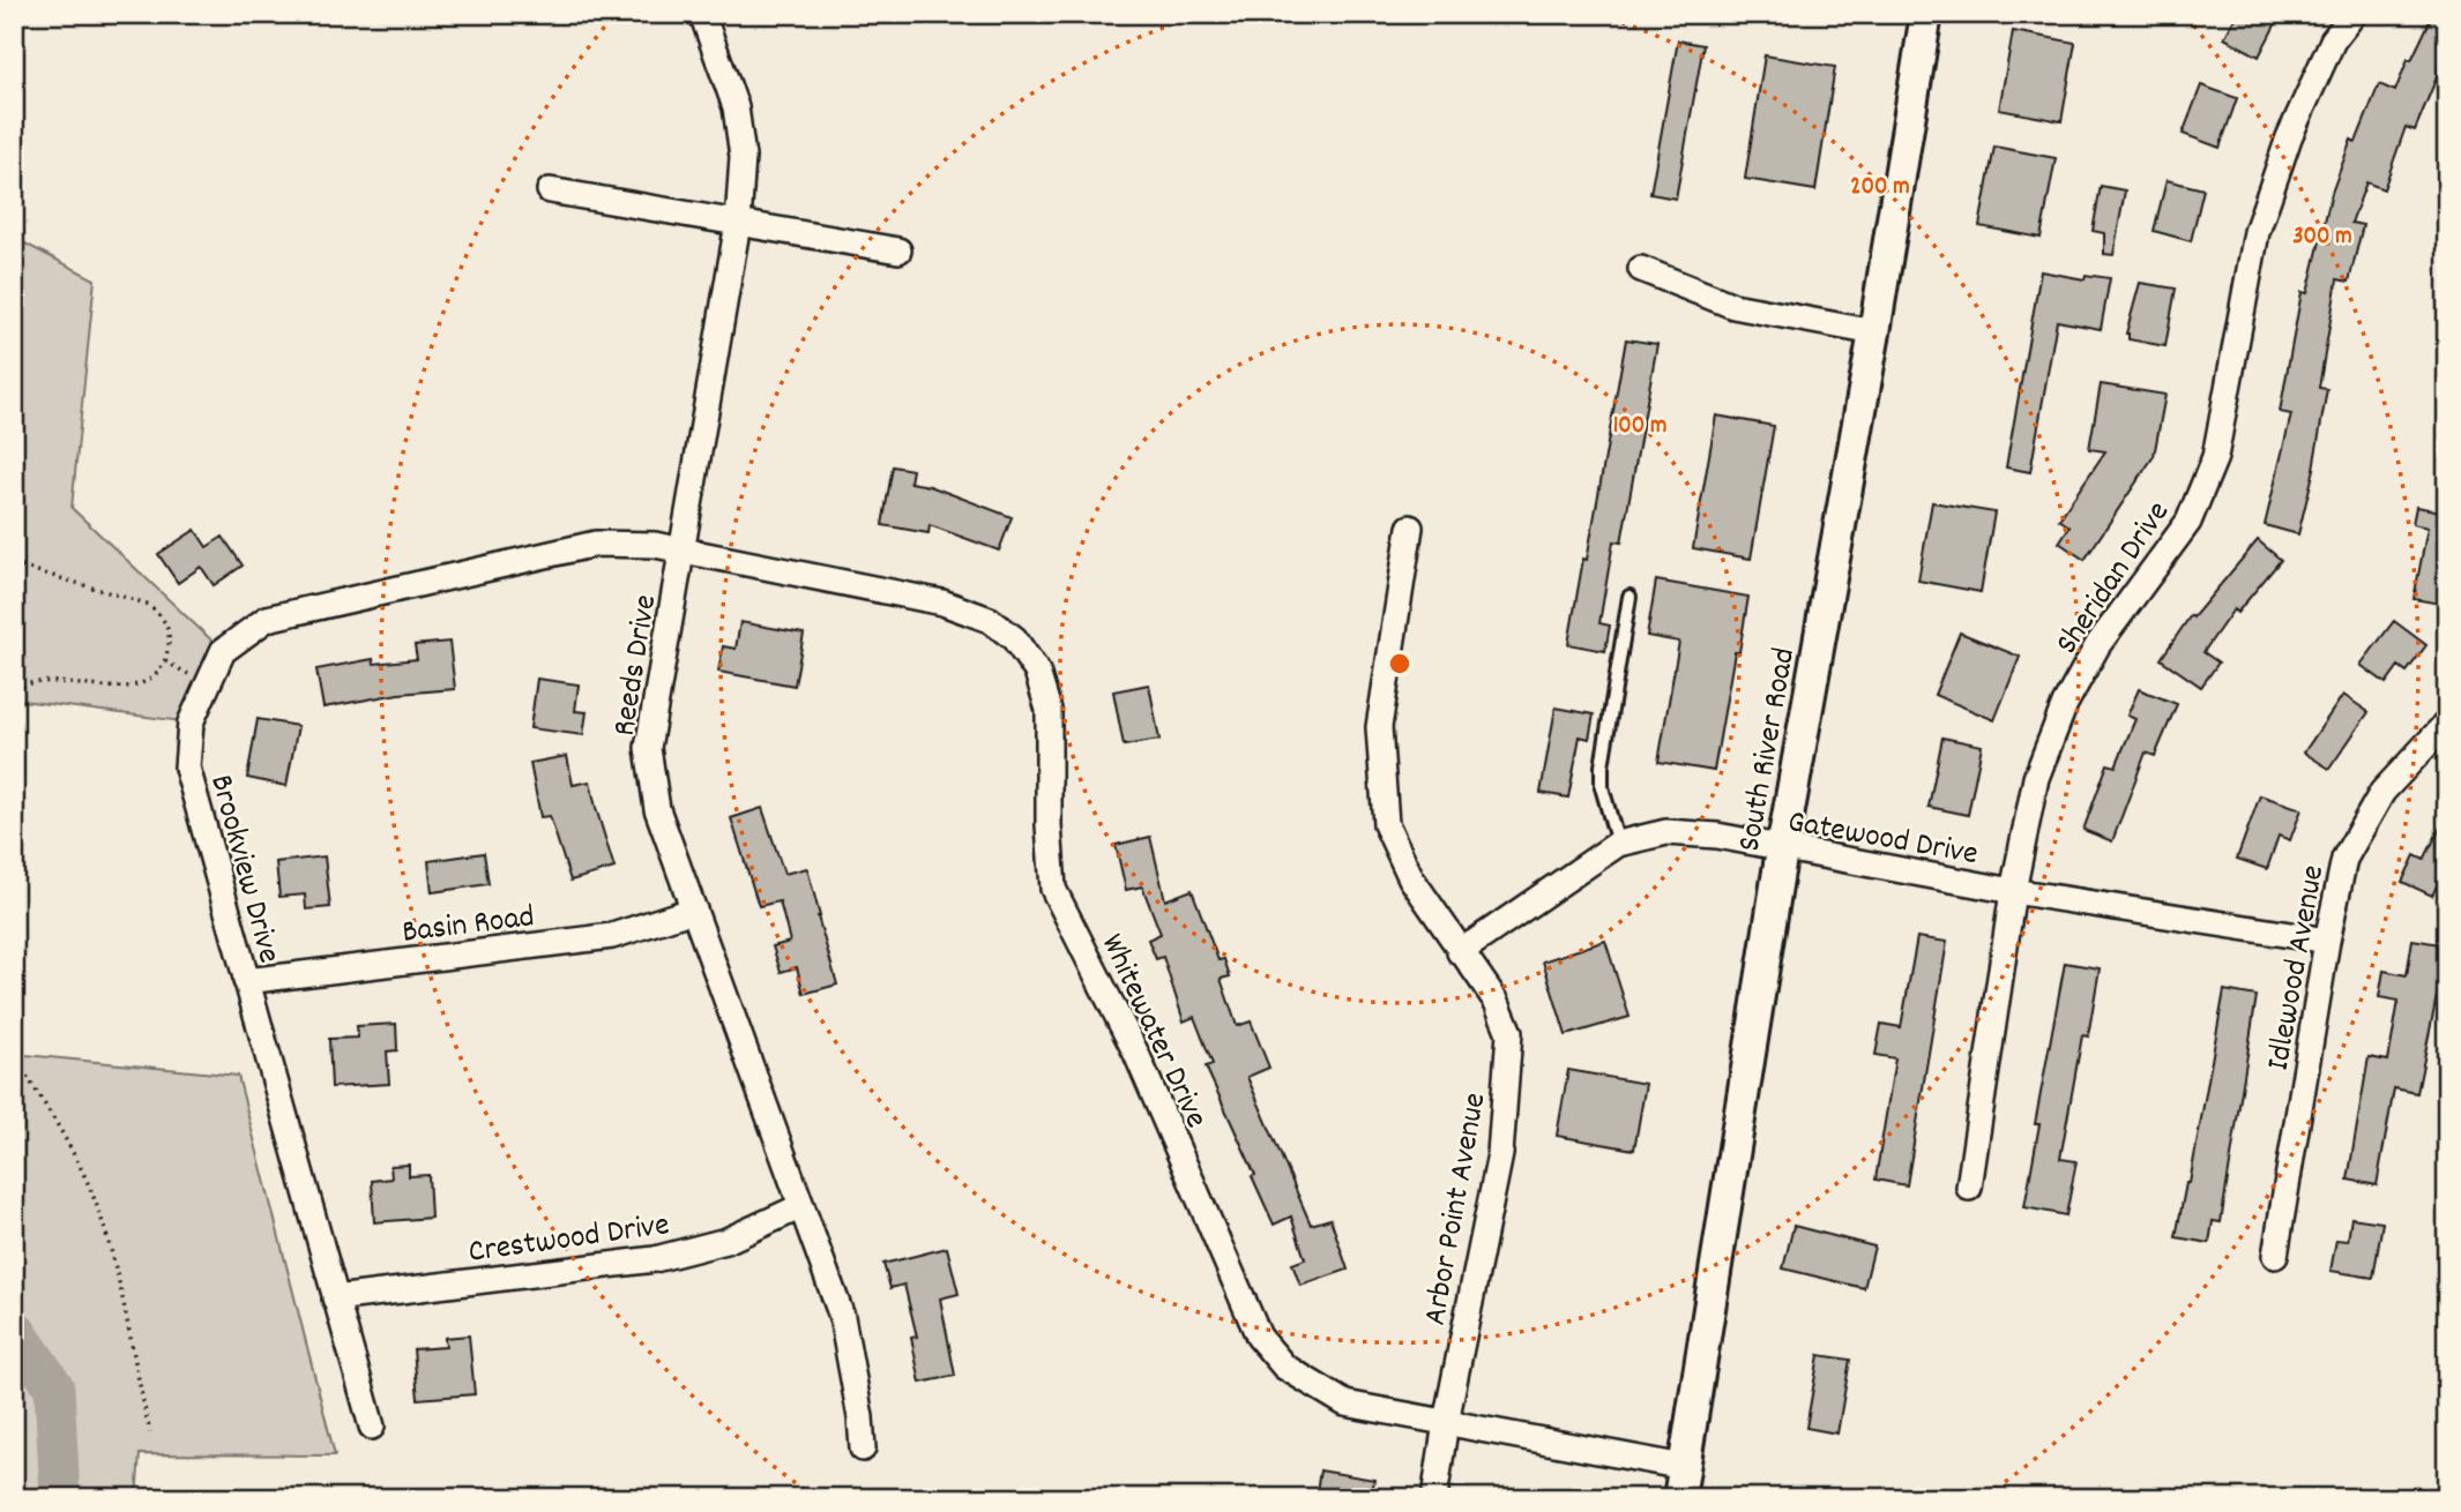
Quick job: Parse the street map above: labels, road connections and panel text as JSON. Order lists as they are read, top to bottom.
{
  "streets": {
    "street": [
      "Sheridan Drive",
      "Reeds Drive",
      "South River Road",
      "Gatewood Drive",
      "Brookview Drive",
      "Basin Road",
      "Idlewood Avenue",
      "Whitewater Drive",
      "Arbor Point Avenue",
      "Crestwood Drive"
    ]
  },
  "crossings": [
    ["Sheridan Drive", "Gatewood Drive"],
    ["Reeds Drive", "Brookview Drive"],
    ["Reeds Drive", "Basin Road"],
    ["Reeds Drive", "Whitewater Drive"],
    ["Reeds Drive", "Crestwood Drive"],
    ["South River Road", "Gatewood Drive"],
    ["South River Road", "Whitewater Drive"],
    ["Gatewood Drive", "Idlewood Avenue"],
    ["Gatewood Drive", "Arbor Point Avenue"],
    ["Brookview Drive", "Basin Road"],
    ["Brookview Drive", "Whitewater Drive"],
    ["Brookview Drive", "Crestwood Drive"],
    ["Whitewater Drive", "Arbor Point Avenue"]
  ],
  "rings": ["200 m", "300 m", "100 m"]
}
